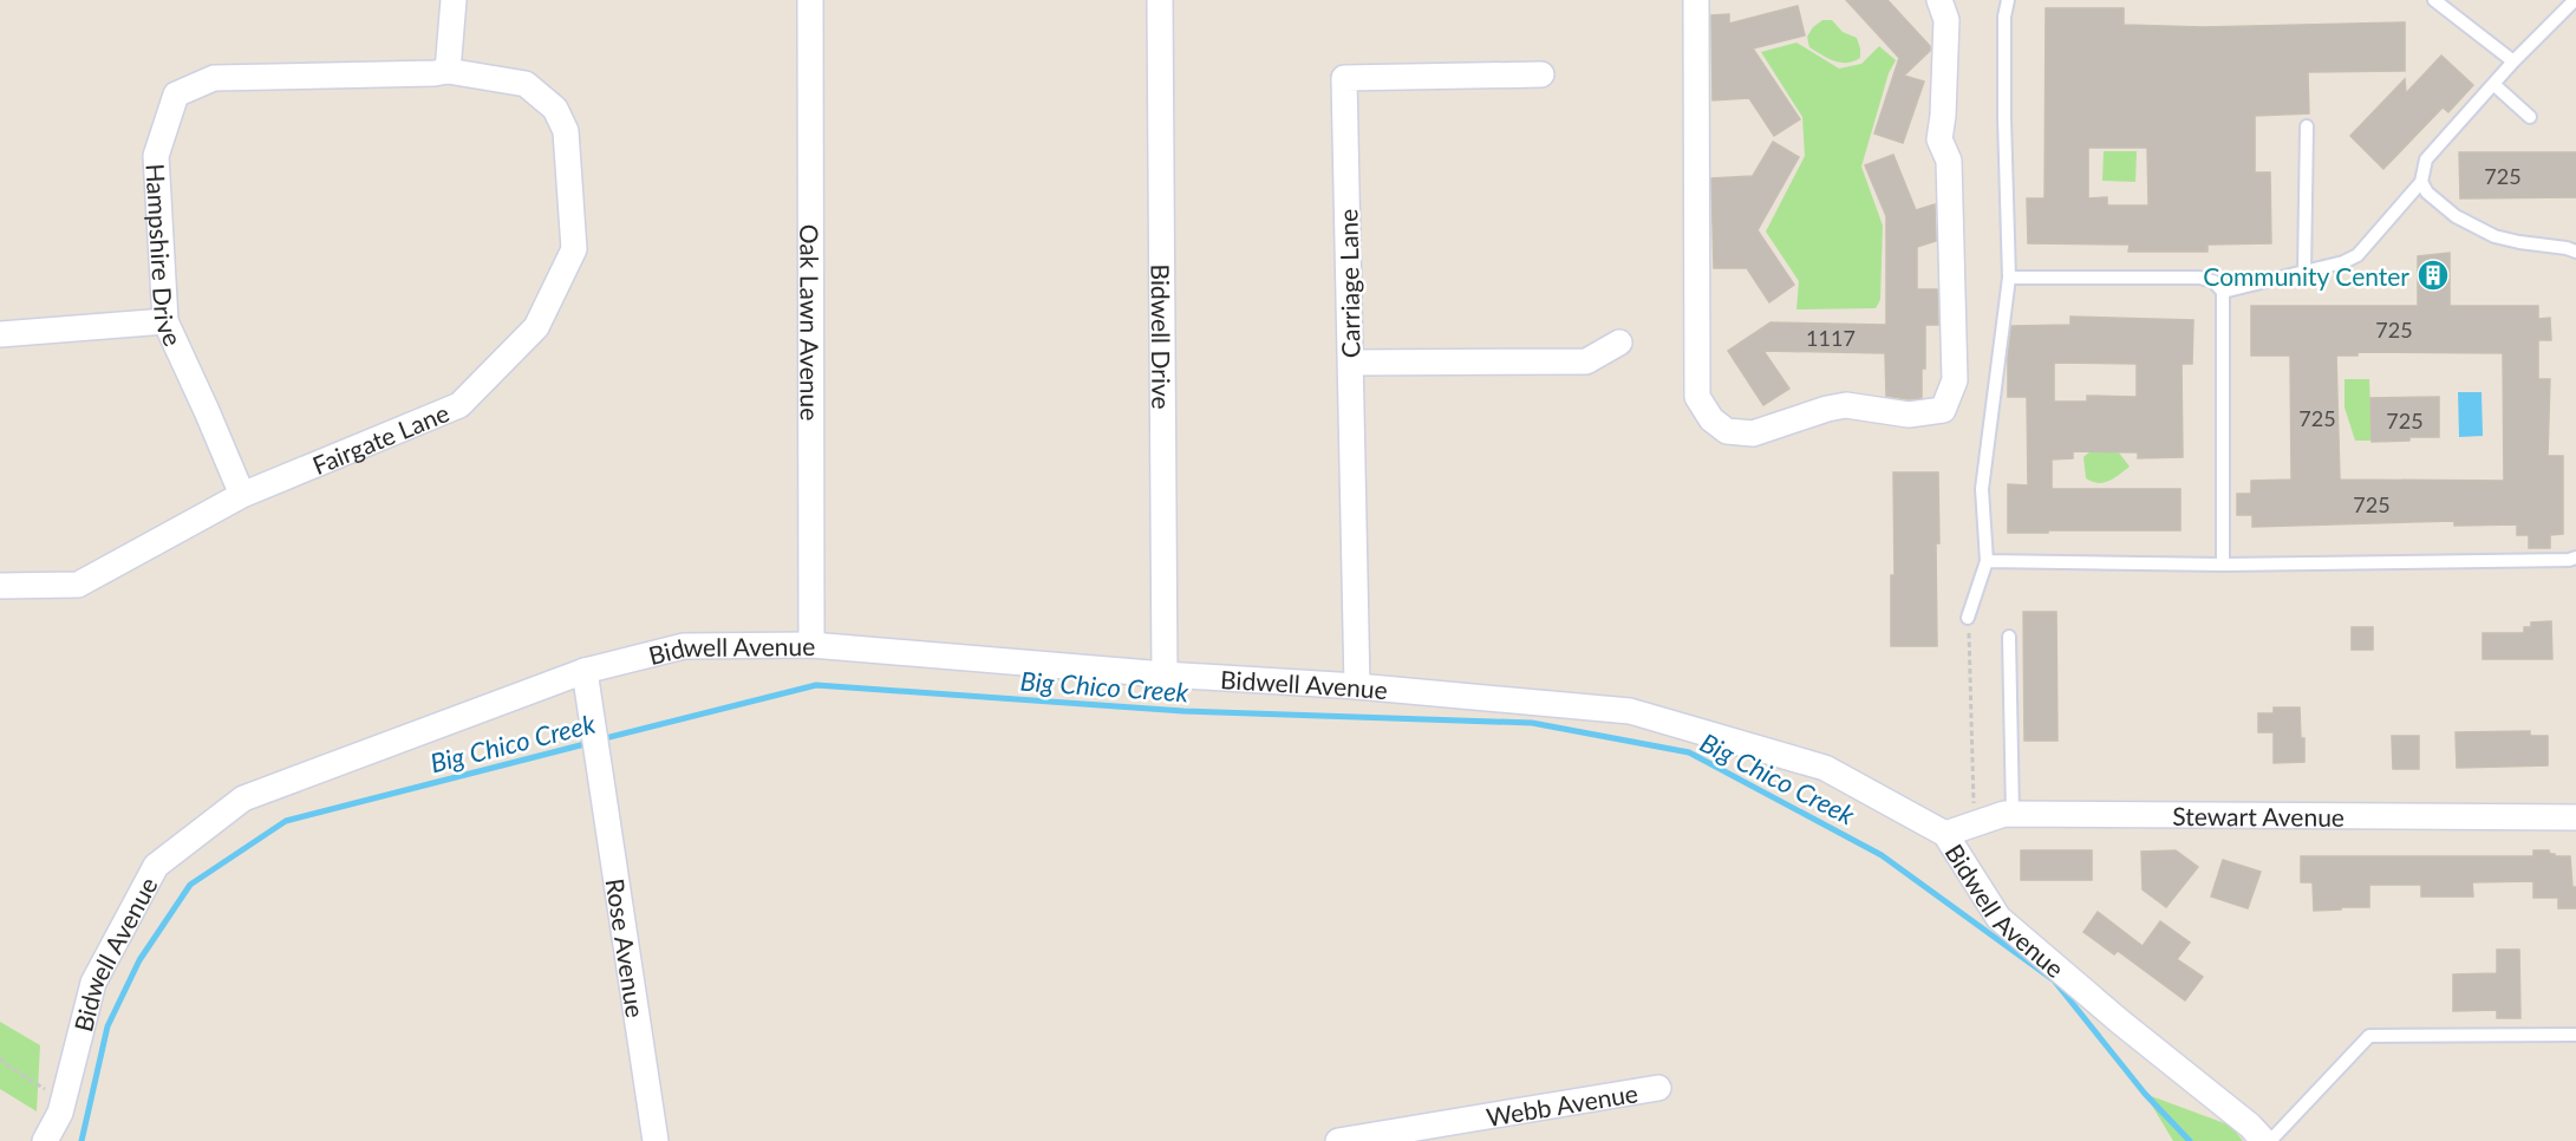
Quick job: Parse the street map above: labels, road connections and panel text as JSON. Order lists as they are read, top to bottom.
{
  "streets": {
    "street": [
      "Hampshire Drive",
      "Carriage Lane",
      "Oak Lawn Avenue",
      "Bidwell Drive",
      "Fairgate Lane",
      "Bidwell Avenue",
      "Stewart Avenue",
      "Rose Avenue",
      "Webb Avenue"
    ]
  },
  "crossings": [
    ["Hampshire Drive", "Fairgate Lane"],
    ["Carriage Lane", "Bidwell Avenue"],
    ["Oak Lawn Avenue", "Bidwell Avenue"],
    ["Bidwell Drive", "Bidwell Avenue"],
    ["Bidwell Avenue", "Stewart Avenue"],
    ["Bidwell Avenue", "Rose Avenue"]
  ],
  "water": ["Big Chico Creek"],
  "places": {
    "building": ["Community Center"]
  },
  "house_numbers": [
    "725",
    "725",
    "1117",
    "725",
    "725",
    "725"
  ]
}
